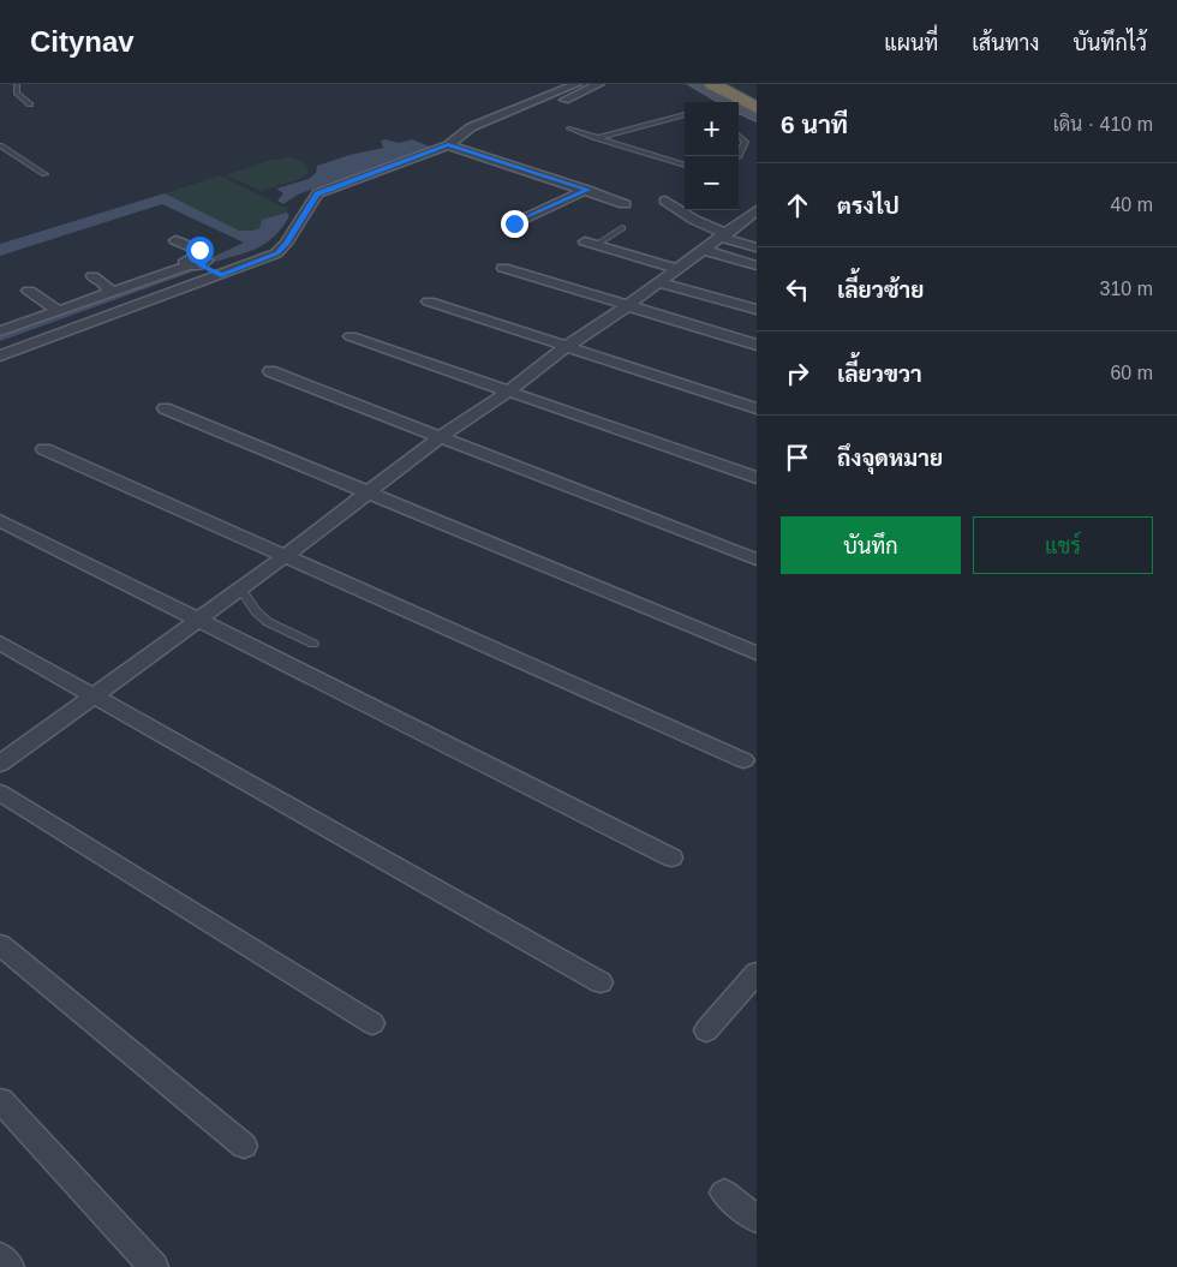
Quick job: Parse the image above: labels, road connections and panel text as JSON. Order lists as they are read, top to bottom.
{
  "page": {
    "header": "Citynav",
    "nav": ["แผนที่", "เส้นทาง", "บันทึกไว้"],
    "heading": ["6 นาที", "เดิน · 410 m"],
    "map_buttons": ["+", "−"],
    "list": [
      ["ตรงไป", "40 m"],
      ["เลี้ยวซ้าย", "310 m"],
      ["เลี้ยวขวา", "60 m"],
      "ถึงจุดหมาย"
    ],
    "buttons": ["บันทึก", "แชร์"]
  }
}
